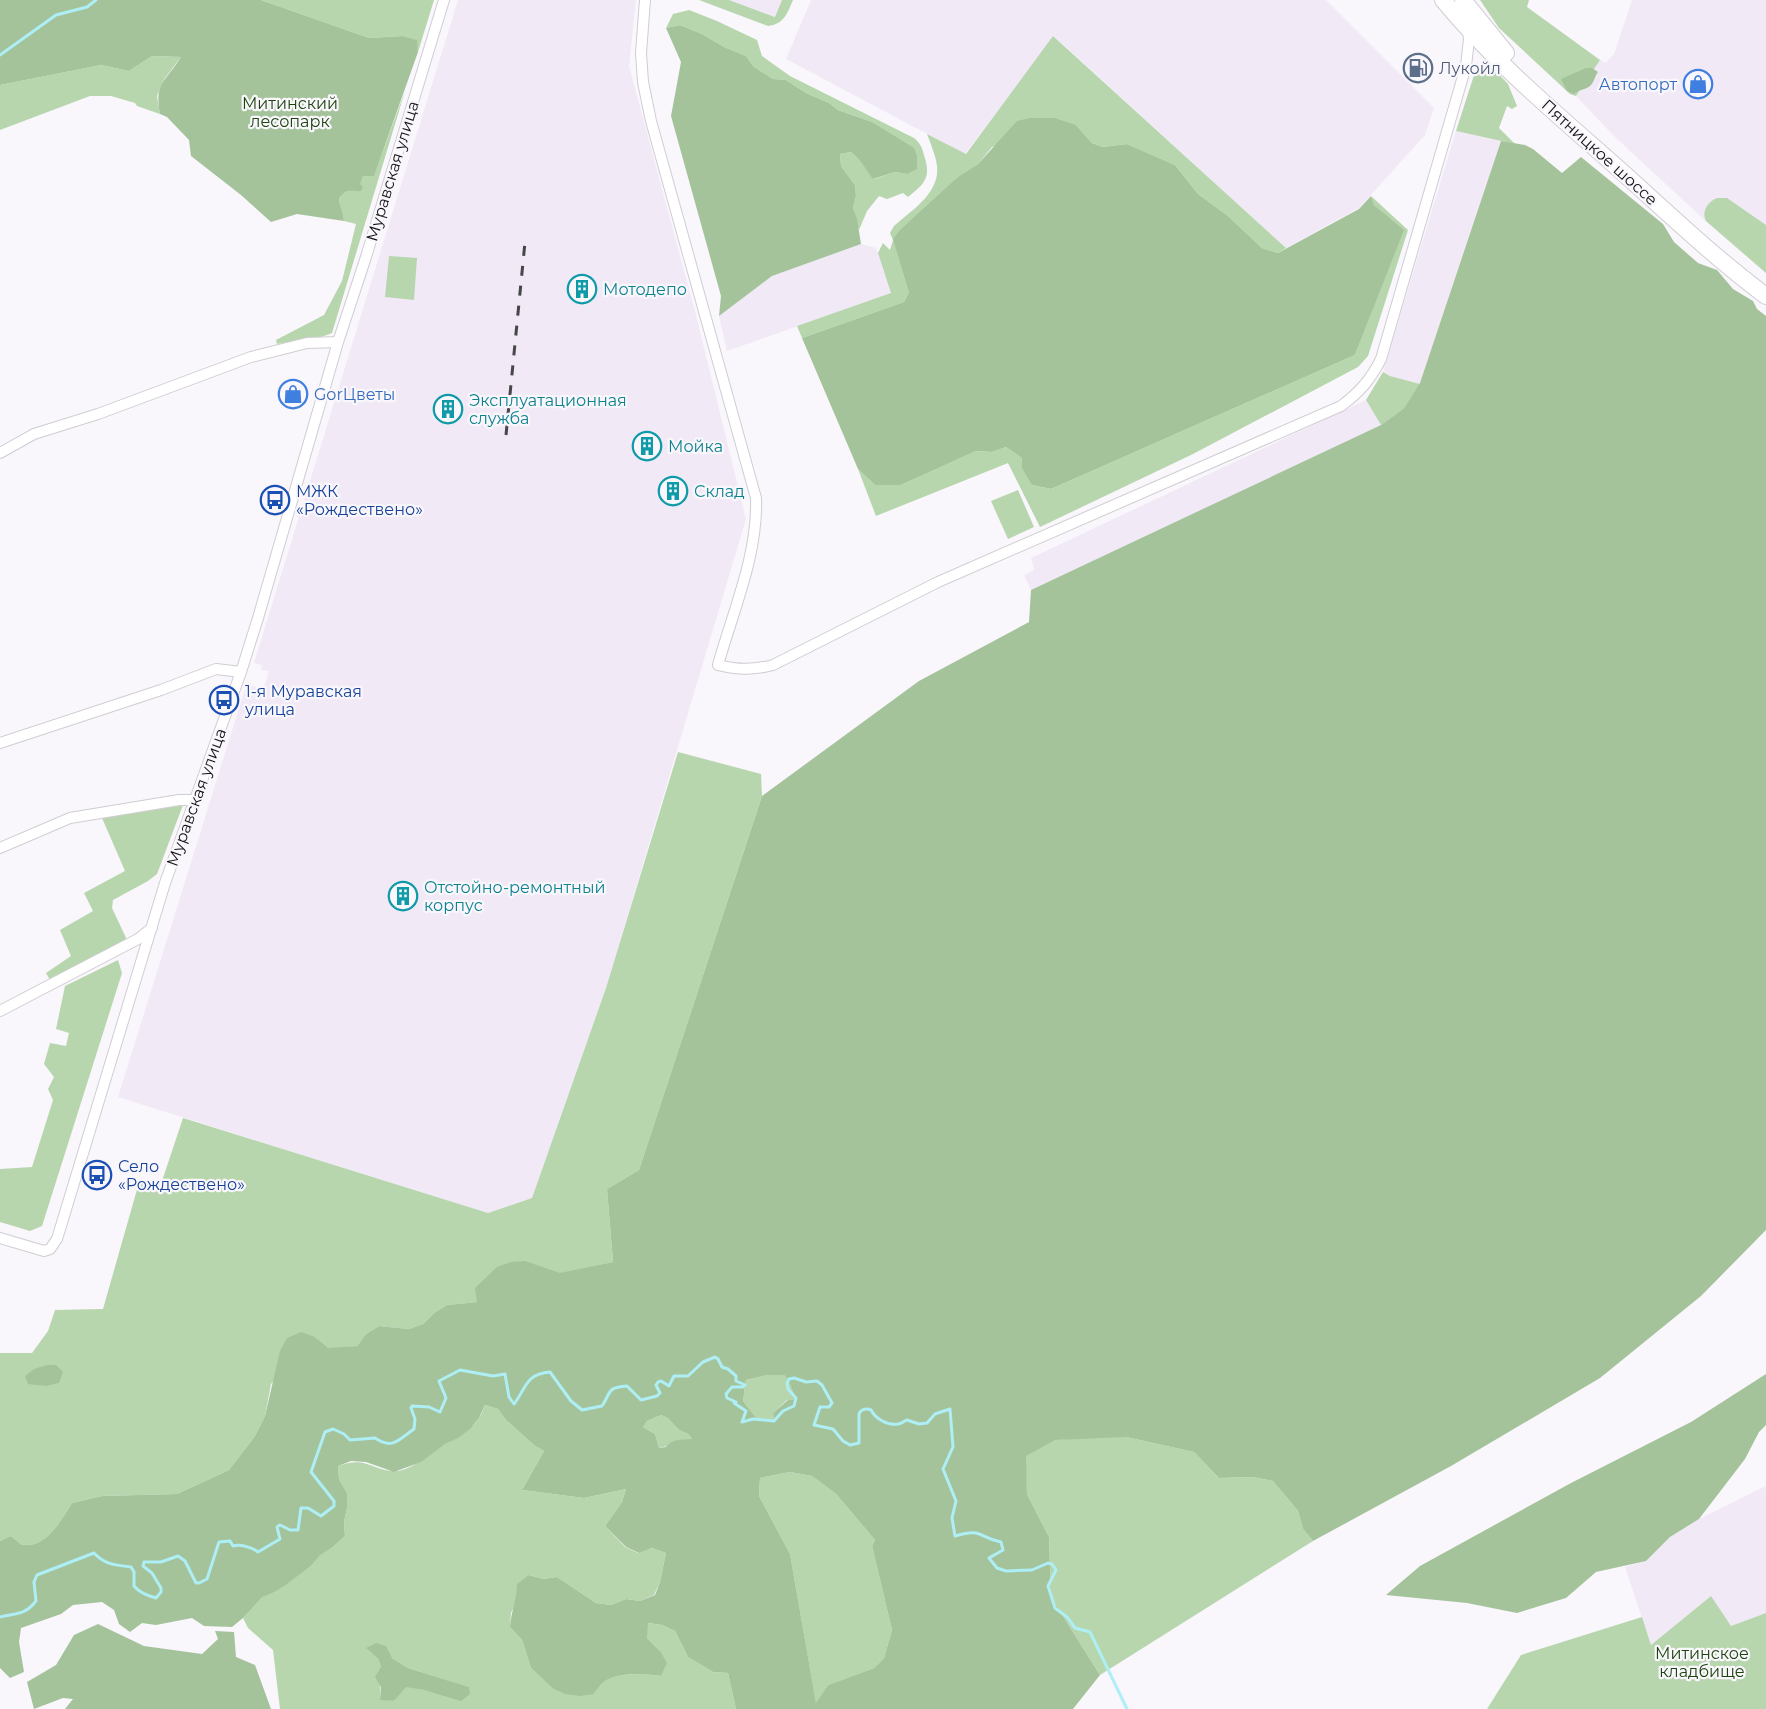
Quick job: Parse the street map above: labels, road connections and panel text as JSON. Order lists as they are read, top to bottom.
{
  "streets": {
    "main road": ["Пятницкое шоссе"],
    "street": ["Муравская улица"]
  },
  "parks": ["Митинский лесопарк", "Митинское кладбище"],
  "places": {
    "fuel station": ["Лукойл"],
    "shop": ["Автопорт", "GorЦветы"],
    "building": [
      "Мотодепо",
      "Эксплуатационная служба",
      "Мойка",
      "Склад",
      "Отстойно-ремонтный корпус"
    ],
    "bus stop": ["МЖК «Рождествено»", "1-я Муравская улица", "Село «Рождествено»"]
  }
}
